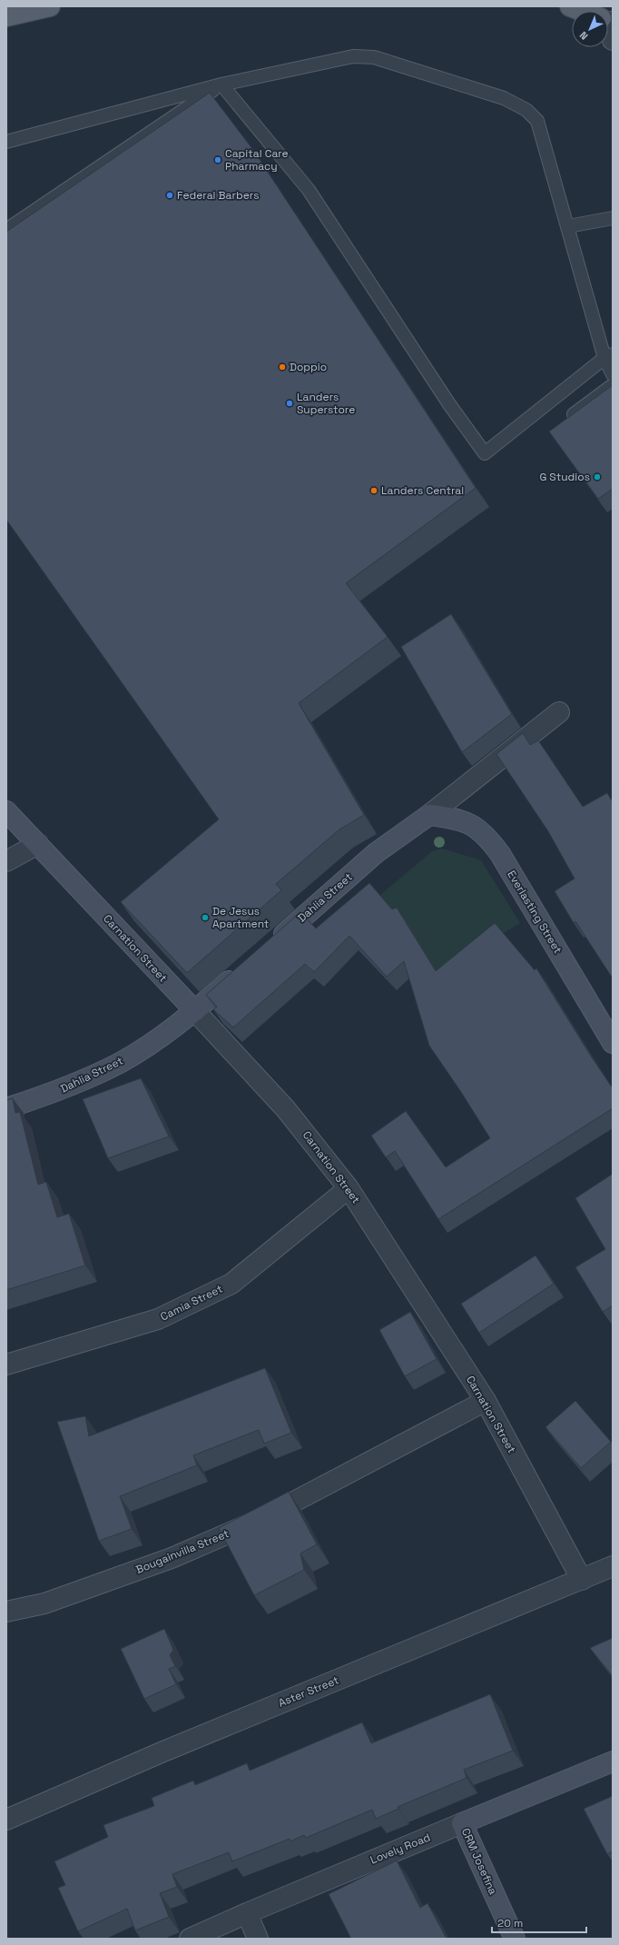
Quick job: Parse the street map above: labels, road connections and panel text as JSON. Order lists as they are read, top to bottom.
{
  "streets": {
    "street": [
      "Dahlia Street",
      "Everlasting Street",
      "Carnation Street",
      "Camia Street",
      "Bougainvilla Street",
      "Aster Street",
      "Lovely Road",
      "CRM Josefina"
    ]
  },
  "crossings": [
    ["Dahlia Street", "Everlasting Street"],
    ["Dahlia Street", "Carnation Street"],
    ["Carnation Street", "Camia Street"],
    ["Carnation Street", "Bougainvilla Street"],
    ["Carnation Street", "Aster Street"],
    ["Lovely Road", "CRM Josefina"]
  ],
  "places": [
    "Capital Care Pharmacy",
    "Federal Barbers",
    "Doppio",
    "Landers Superstore",
    "G Studios",
    "Landers Central",
    "De Jesus Apartment"
  ],
  "scale_bar": "20 m",
  "north": "bottom left"
}
